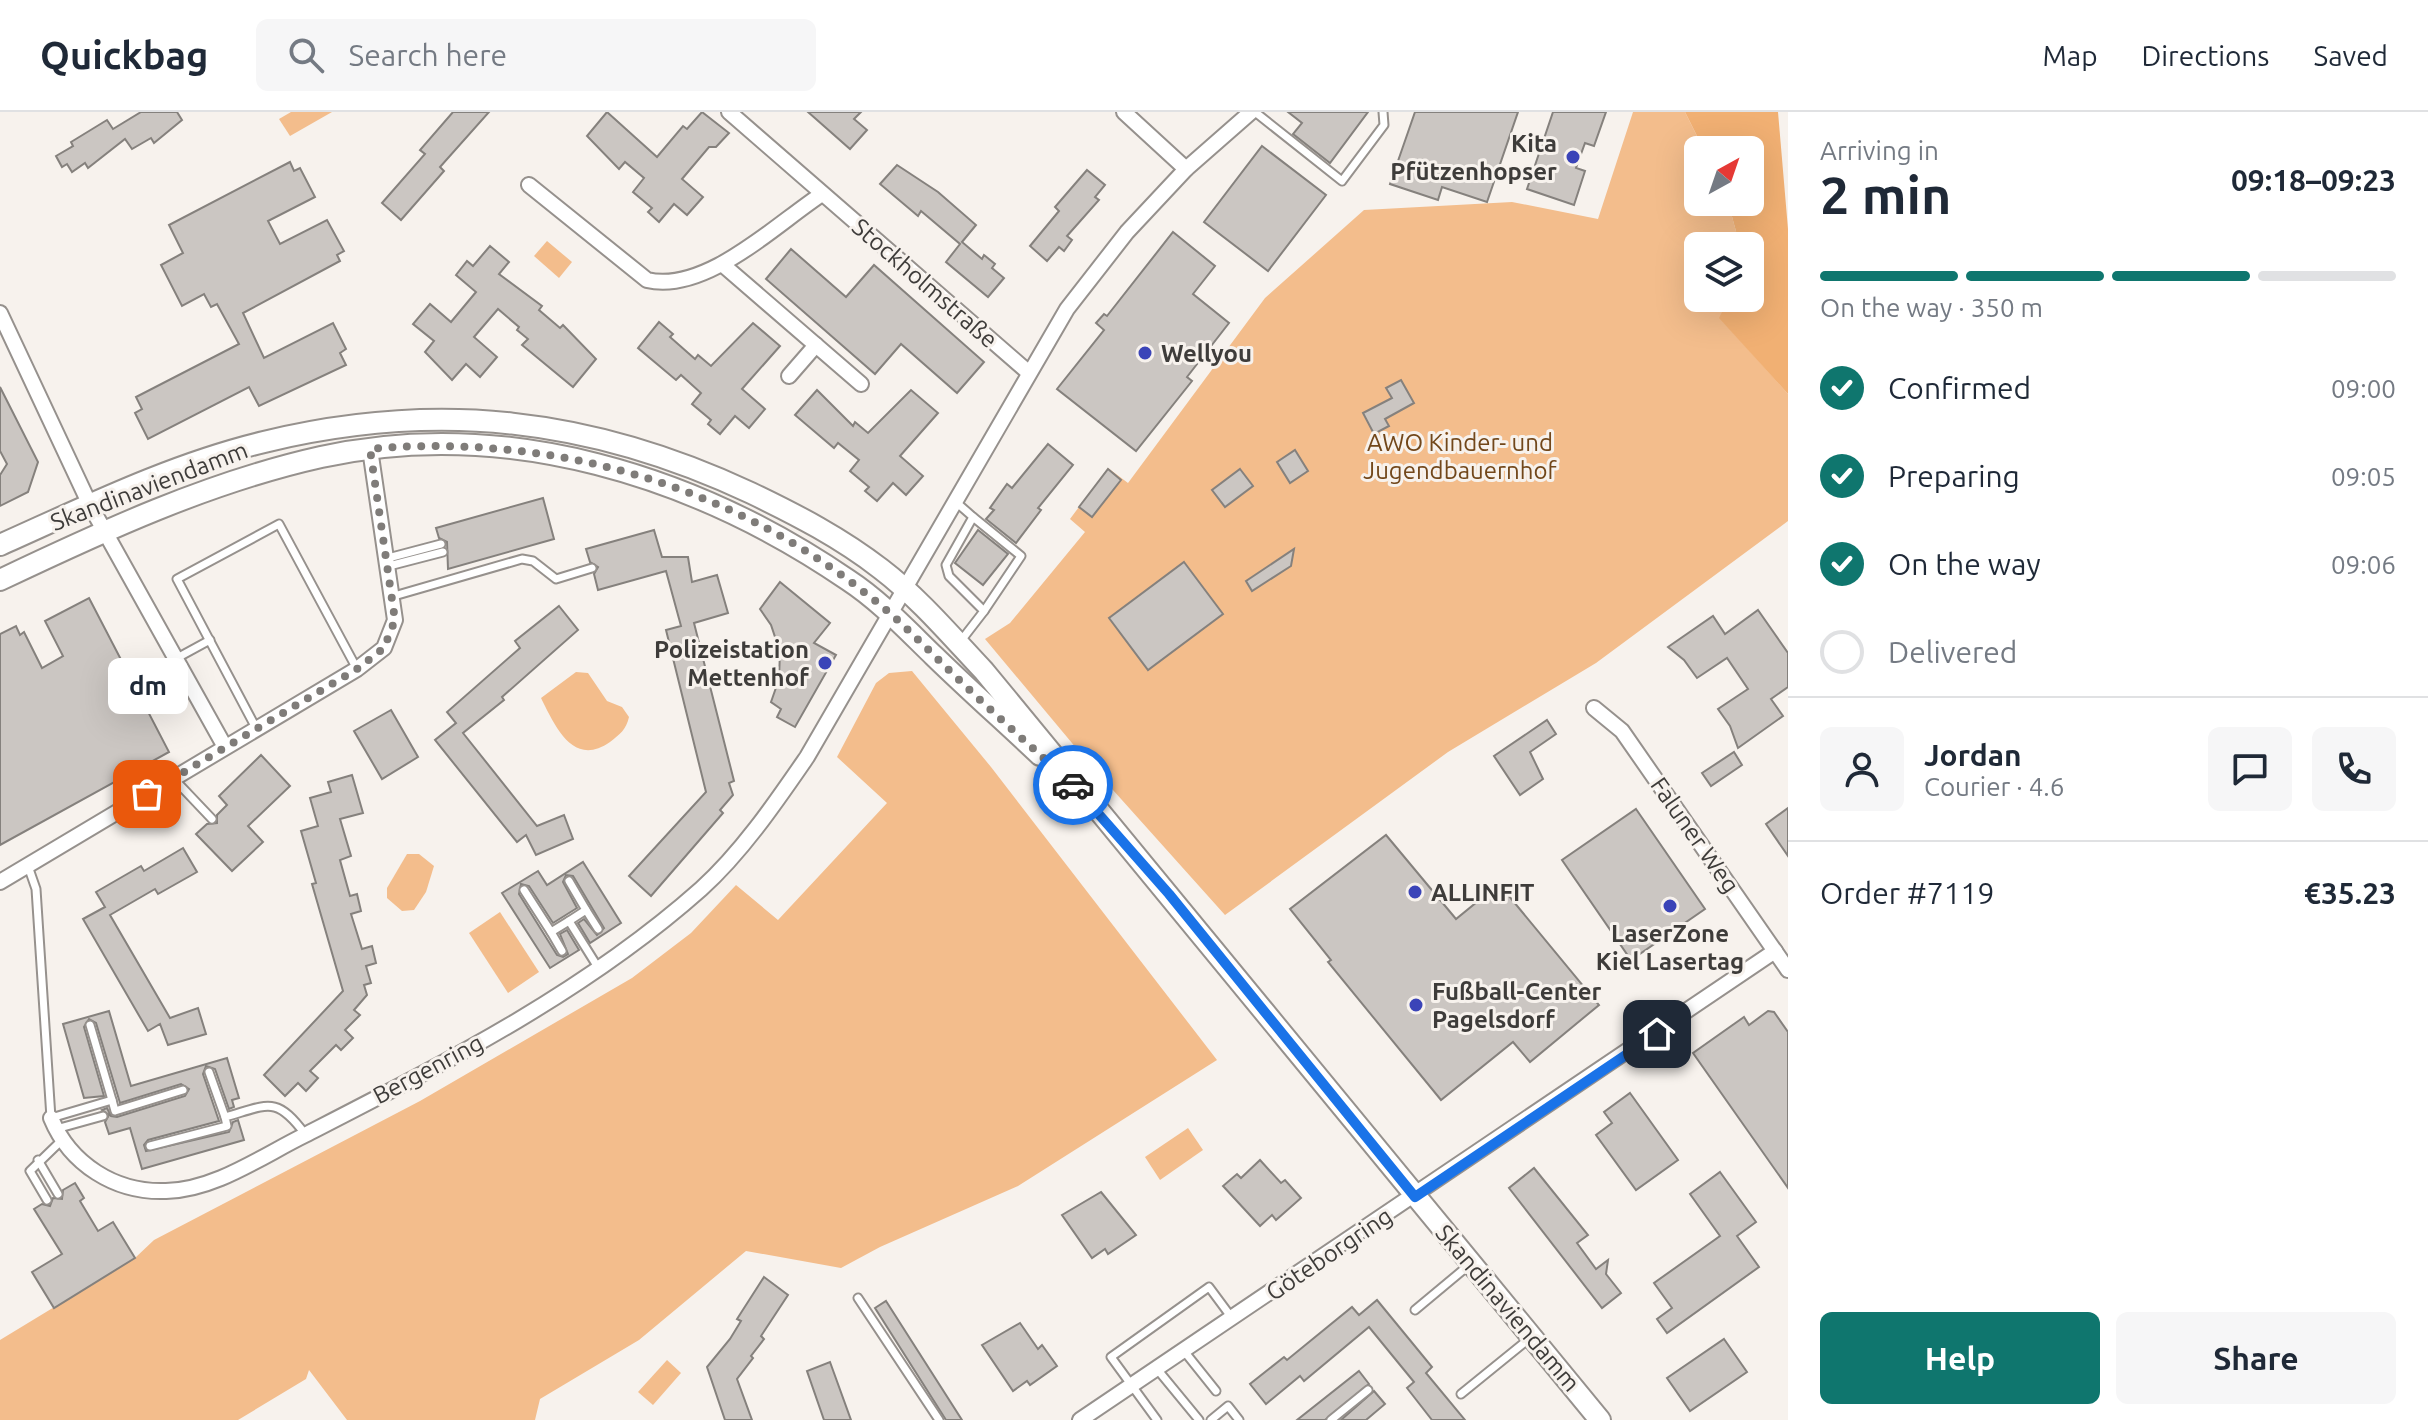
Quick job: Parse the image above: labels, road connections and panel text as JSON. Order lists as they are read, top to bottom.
{
  "streets": {
    "main road": ["Skandinaviendamm"],
    "street": [
      "Stockholmstraße",
      "Faluner Weg",
      "Bergenring",
      "Göteborgring"
    ]
  },
  "crossings": [
    ["Skandinaviendamm", "Bergenring"],
    ["Skandinaviendamm", "Göteborgring"],
    ["Faluner Weg", "Göteborgring"]
  ],
  "parks": ["AWO Kinder- und Jugendbauernhof"],
  "places": [
    "Kita Pfützenhopser",
    "Wellyou",
    "Polizeistation Mettenhof",
    "dm",
    "ALLINFIT",
    "LaserZone Kiel Lasertag",
    "Fußball-Center Pagelsdorf"
  ],
  "north": "top right",
  "page": {
    "header": "Quickbag",
    "search": "Search here",
    "nav": ["Map", "Directions", "Saved"],
    "heading": ["2 min", "Arriving in", "09:18–09:23"],
    "panel": [
      "Jordan",
      "Courier · 4.6",
      "Order #7119",
      "€35.23"
    ],
    "bar": "On the way · 350 m",
    "list": [
      ["Confirmed", "09:00"],
      ["Preparing", "09:05"],
      ["On the way", "09:06"],
      "Delivered"
    ],
    "bubble": "dm",
    "buttons": ["Help", "Share"]
  }
}
